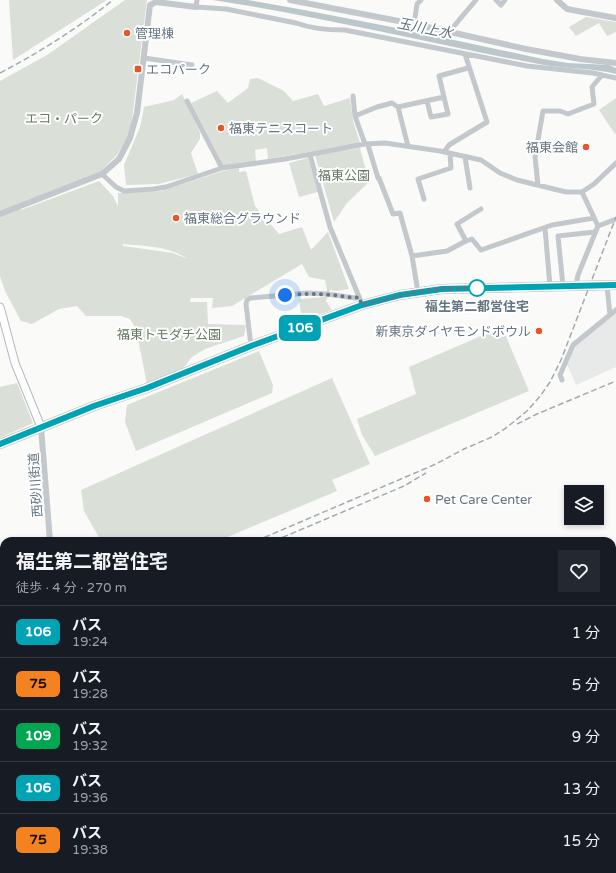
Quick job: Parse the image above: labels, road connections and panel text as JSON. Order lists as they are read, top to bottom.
{
  "streets": {
    "street": ["西砂川街道"]
  },
  "water": ["玉川上水"],
  "parks": ["エコ・パーク", "福東公園", "福東トモダチ公園"],
  "places": {
    "other": [
      "管理棟",
      "福東テニスコート",
      "福東会館",
      "福東総合グラウンド",
      "福生第二都営住宅",
      "新東京ダイヤモンドボウル",
      "Pet Care Center"
    ],
    "transit": ["エコパーク"]
  },
  "lines": ["bus line 106"],
  "page": {
    "on_map": "106",
    "heading": ["福生第二都営住宅", "徒歩 · 4 分 · 270 m"],
    "list": [
      {
        "mark": "106",
        "name": "バス",
        "note": "19:24",
        "value": "1 分"
      },
      {
        "mark": "75",
        "name": "バス",
        "note": "19:28",
        "value": "5 分"
      },
      {
        "mark": "109",
        "name": "バス",
        "note": "19:32",
        "value": "9 分"
      },
      {
        "mark": "106",
        "name": "バス",
        "note": "19:36",
        "value": "13 分"
      },
      {
        "mark": "75",
        "name": "バス",
        "note": "19:38",
        "value": "15 分"
      }
    ]
  }
}
